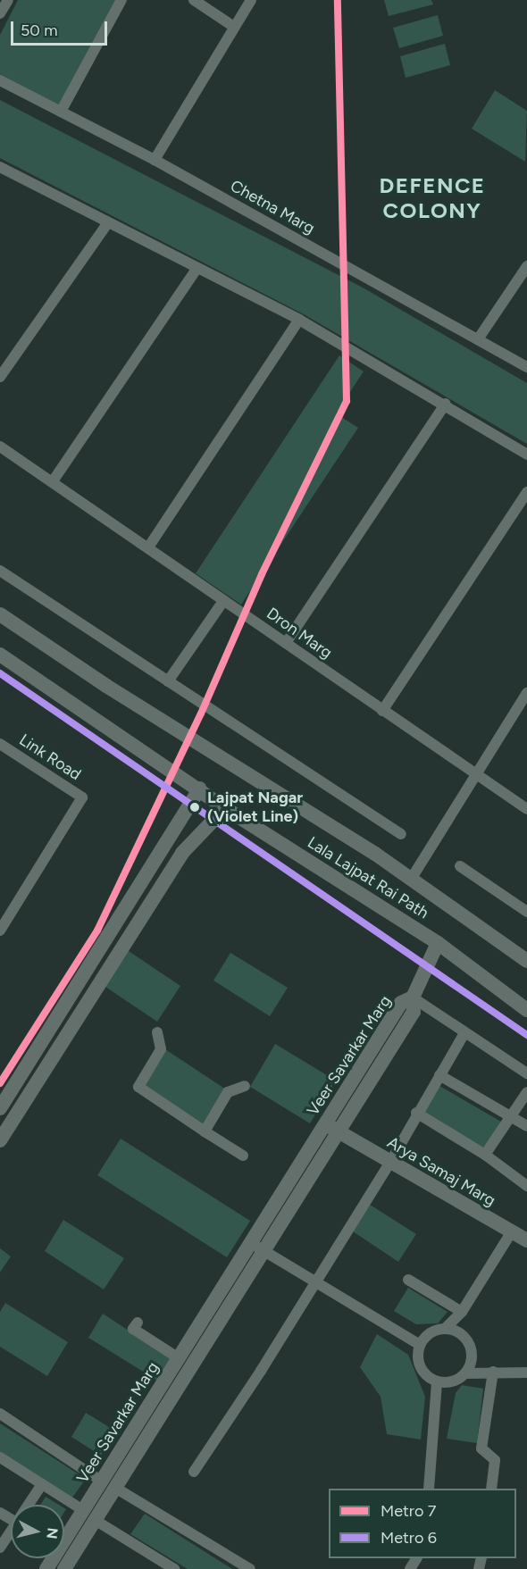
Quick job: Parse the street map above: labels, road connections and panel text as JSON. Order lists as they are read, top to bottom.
{
  "streets": {
    "street": [
      "Chetna Marg",
      "Dron Marg",
      "Link Road",
      "Lala Lajpat Rai Path",
      "Veer Savarkar Marg",
      "Arya Samaj Marg"
    ]
  },
  "crossings": [
    ["Veer Savarkar Marg", "Arya Samaj Marg"]
  ],
  "districts": ["DEFENCE COLONY"],
  "places": ["Lajpat Nagar (Violet Line)"],
  "lines": ["metro line 7", "metro line 6"],
  "legend": ["Metro 7", "Metro 6"],
  "scale_bar": "50 m",
  "north": "right"
}
